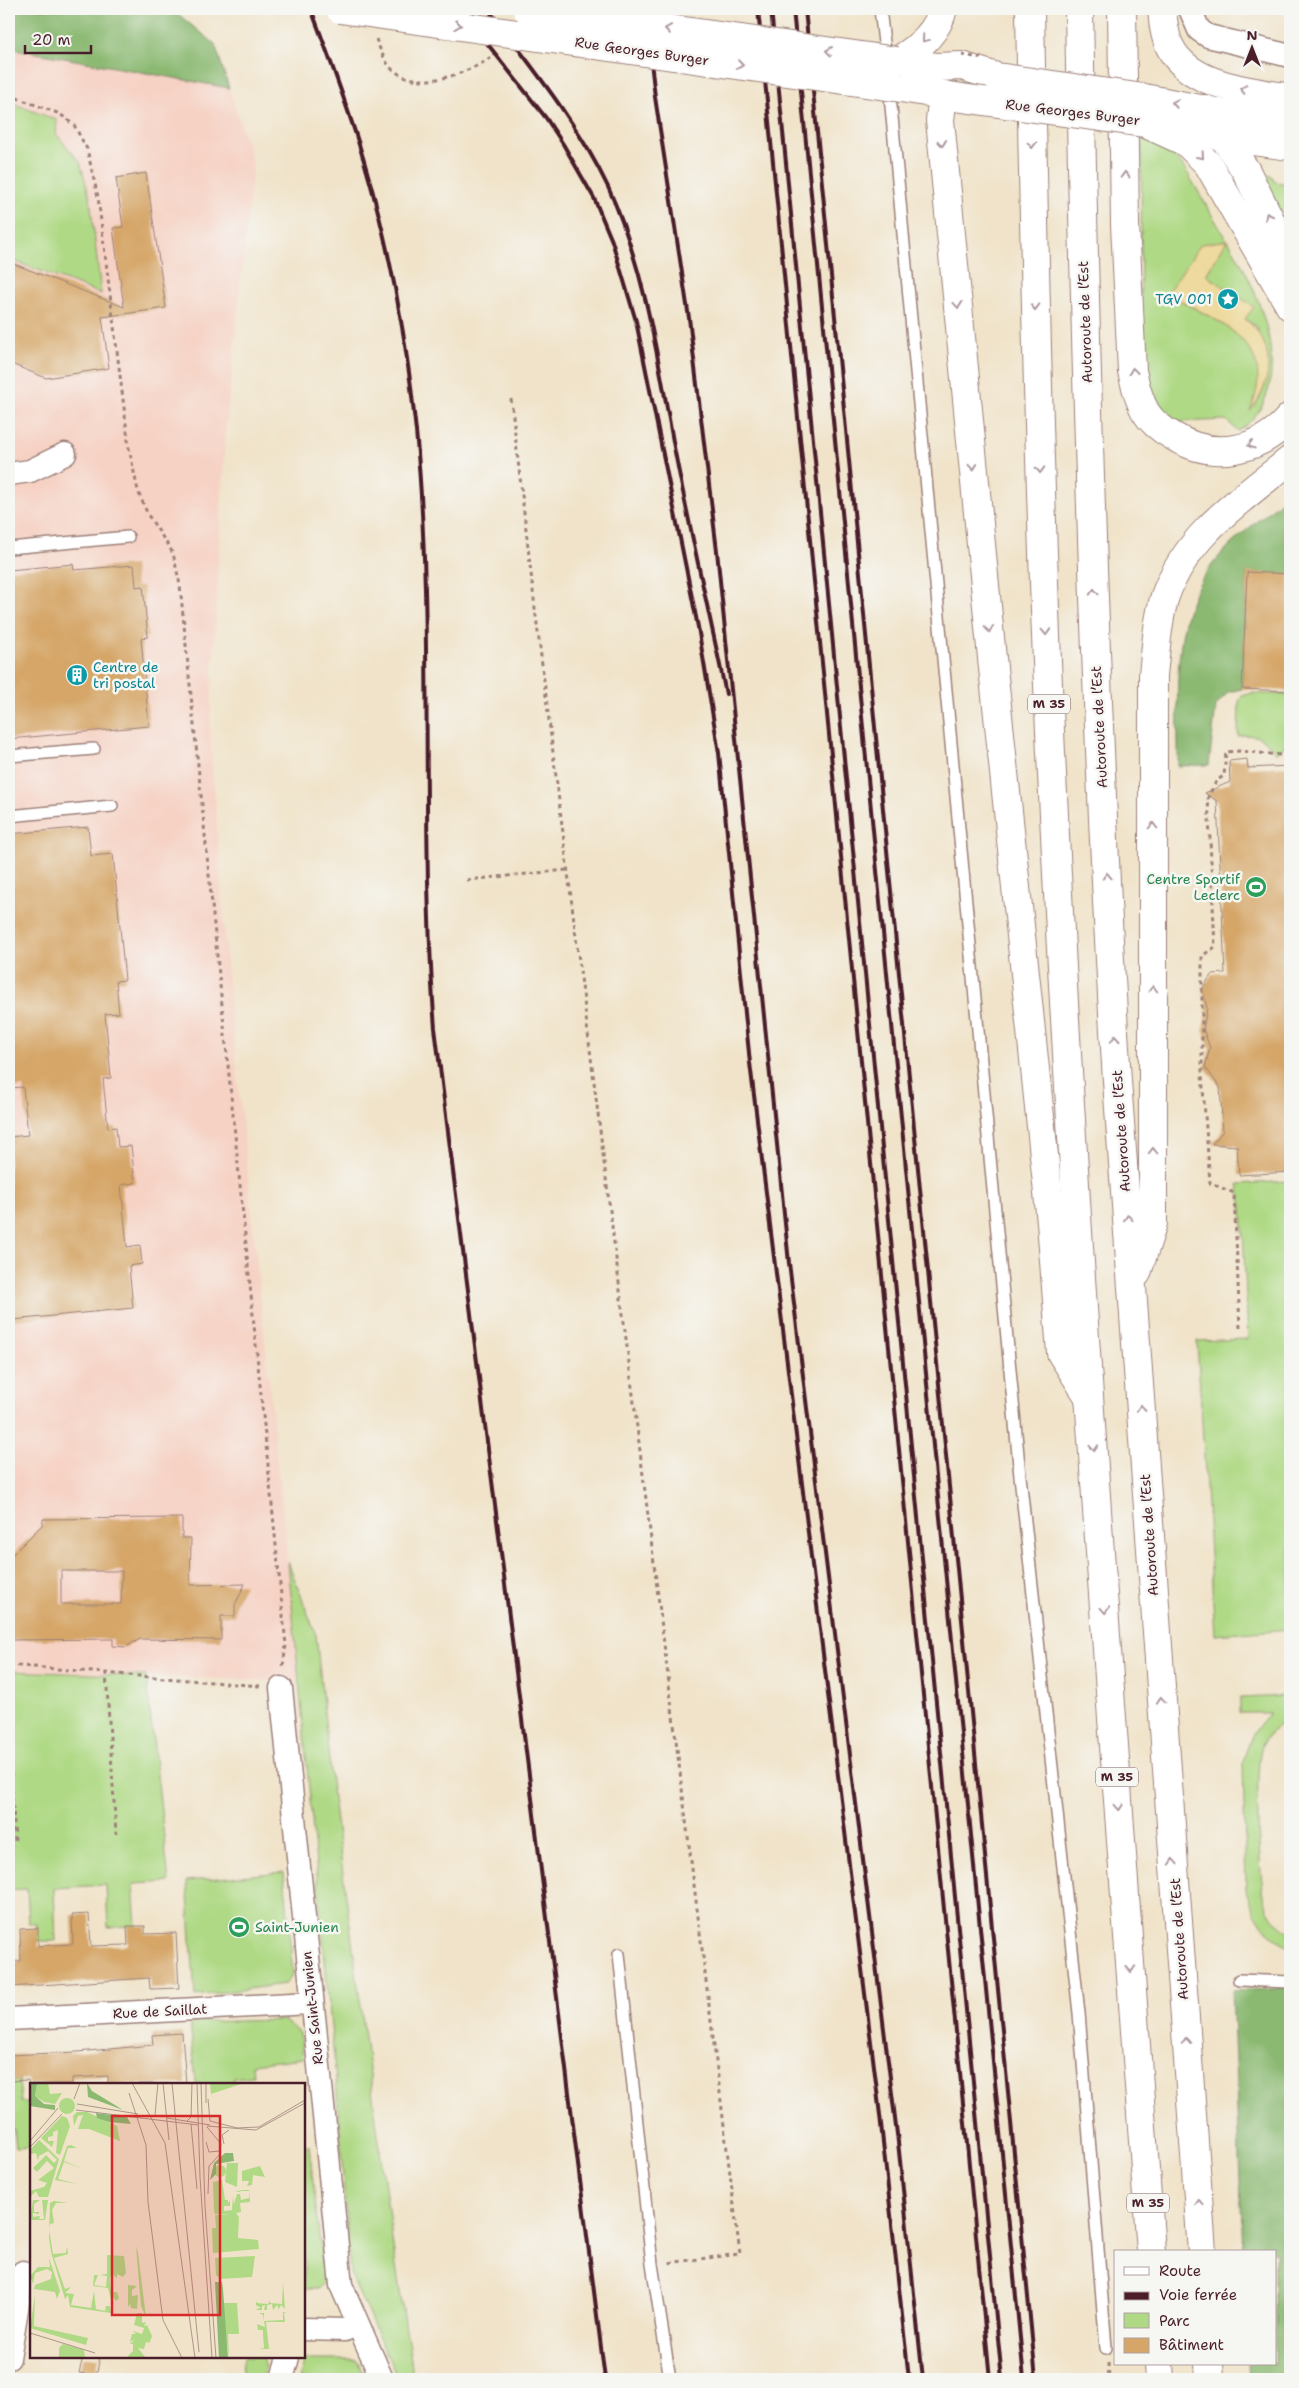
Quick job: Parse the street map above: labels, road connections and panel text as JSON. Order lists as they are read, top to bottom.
{
  "streets": {
    "main road": ["Rue Georges Burger", "Autoroute de l’Est", "M 35"],
    "street": ["Rue Saint-Junien", "Rue de Saillat"]
  },
  "crossings": [
    ["Rue Saint-Junien", "Rue de Saillat"]
  ],
  "places": {
    "place": ["TGV 001"],
    "building": ["Centre de tri postal"],
    "sports": ["Centre Sportif Leclerc", "Saint-Junien"]
  },
  "legend": [
    "Route",
    "Voie ferrée",
    "Parc",
    "Bâtiment"
  ],
  "scale_bar": "20 m",
  "north": "top"
}
